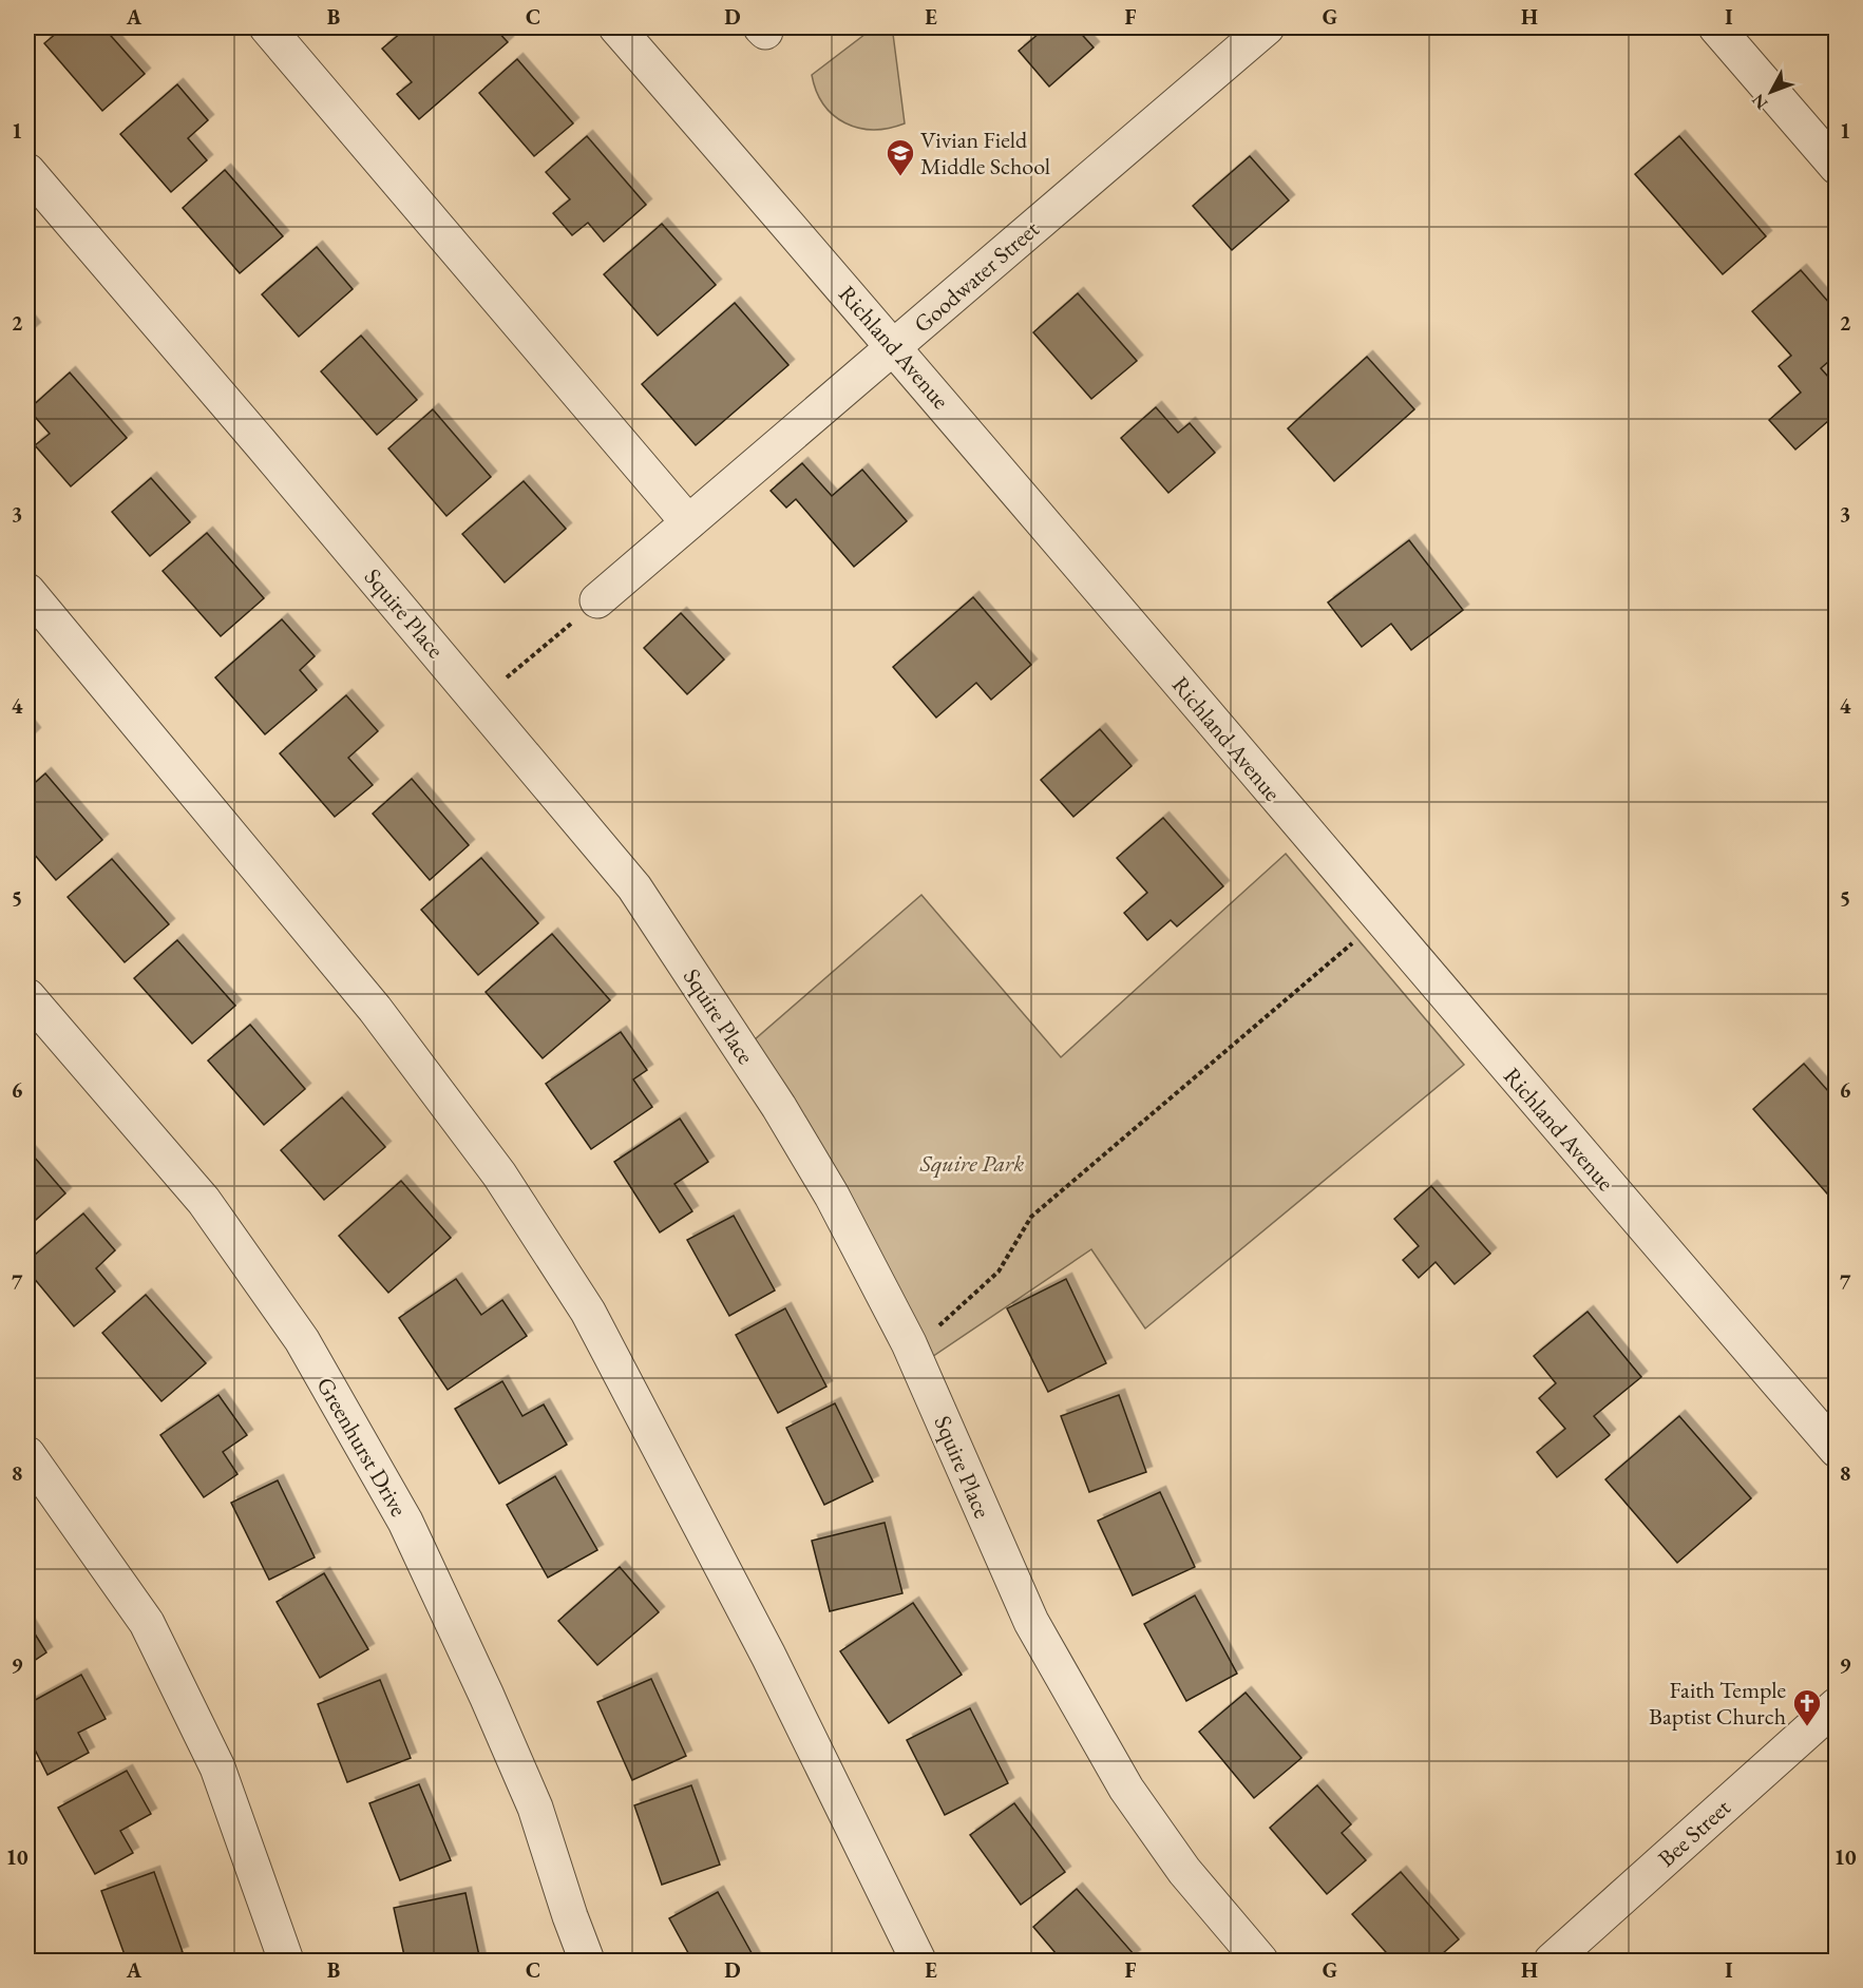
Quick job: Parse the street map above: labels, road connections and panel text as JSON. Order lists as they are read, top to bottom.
{
  "streets": {
    "street": [
      "Goodwater Street",
      "Richland Avenue",
      "Squire Place",
      "Greenhurst Drive",
      "Bee Street"
    ]
  },
  "crossings": [
    ["Goodwater Street", "Richland Avenue"]
  ],
  "parks": ["Squire Park"],
  "places": {
    "school or university": ["Vivian Field Middle School"],
    "church": ["Faith Temple Baptist Church"]
  },
  "north": "bottom left",
  "grid": {
    "columns": [
      "A",
      "B",
      "C",
      "D",
      "E",
      "F",
      "G",
      "H",
      "I"
    ],
    "rows": [
      "1",
      "2",
      "3",
      "4",
      "5",
      "6",
      "7",
      "8",
      "9",
      "10"
    ]
  }
}
